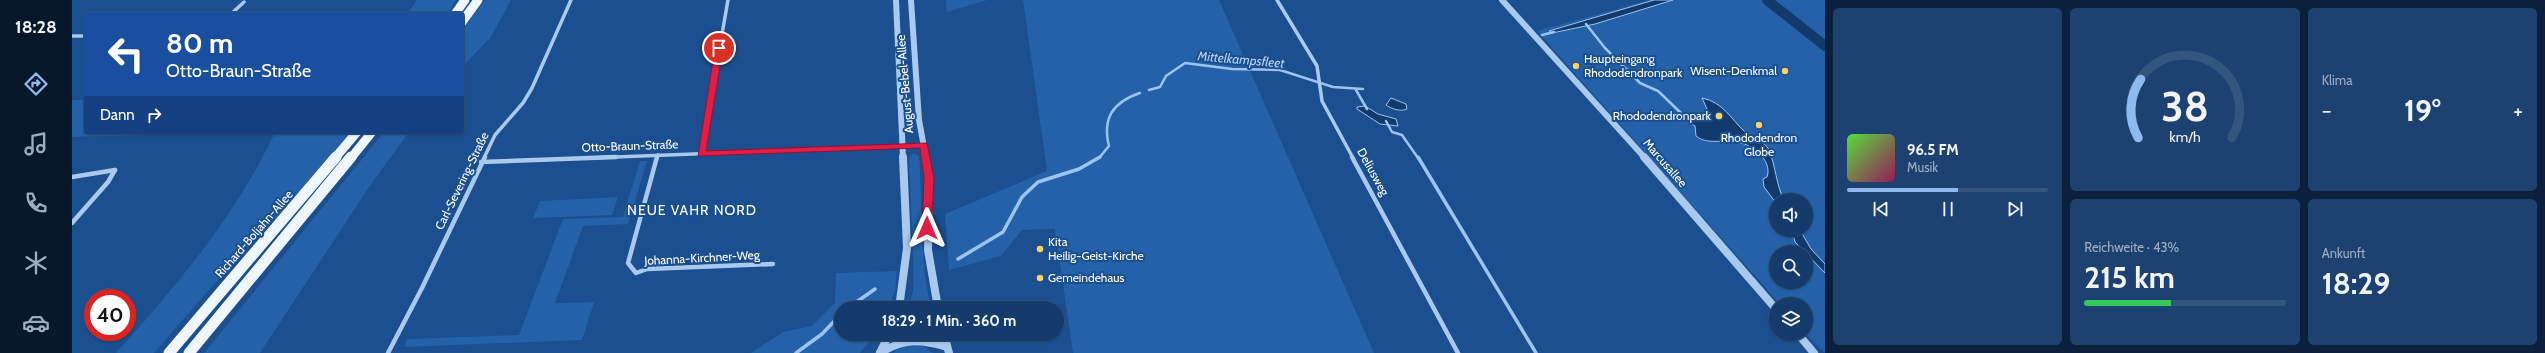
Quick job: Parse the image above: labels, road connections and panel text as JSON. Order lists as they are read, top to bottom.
{
  "streets": {
    "main road": ["Richard-Boljahn-Allee"],
    "street": [
      "August-Bebel-Allee",
      "Otto-Braun-Straße",
      "Marcusallee",
      "Deliusweg",
      "Carl-Severing-Straße",
      "Johanna-Kirchner-Weg"
    ]
  },
  "crossings": [
    ["August-Bebel-Allee", "Otto-Braun-Straße"],
    ["Otto-Braun-Straße", "Carl-Severing-Straße"],
    ["Otto-Braun-Straße", "Johanna-Kirchner-Weg"]
  ],
  "districts": ["NEUE VAHR NORD"],
  "water": ["Mittelkampsfleet"],
  "places": [
    "Haupteingang Rhododendronpark",
    "Wisent-Denkmal",
    "Rhododendronpark",
    "Rhododendron Globe",
    "Kita Heilig-Geist-Kirche",
    "Gemeindehaus"
  ],
  "page": {
    "tabs": "18:28",
    "tile": [
      "Klima",
      ["Reichweite · 43%", "215 km"],
      ["Ankunft", "18:29"]
    ],
    "turn": ["80 m", "Otto-Braun-Straße"],
    "heat": ["−", "19°", "+"],
    "then": "Dann",
    "song": ["96.5 FM", "Musik"],
    "limit": "40",
    "trip": "18:29 · 1 Min. · 360 m",
    "gauge": ["38", "km/h"]
  }
}
